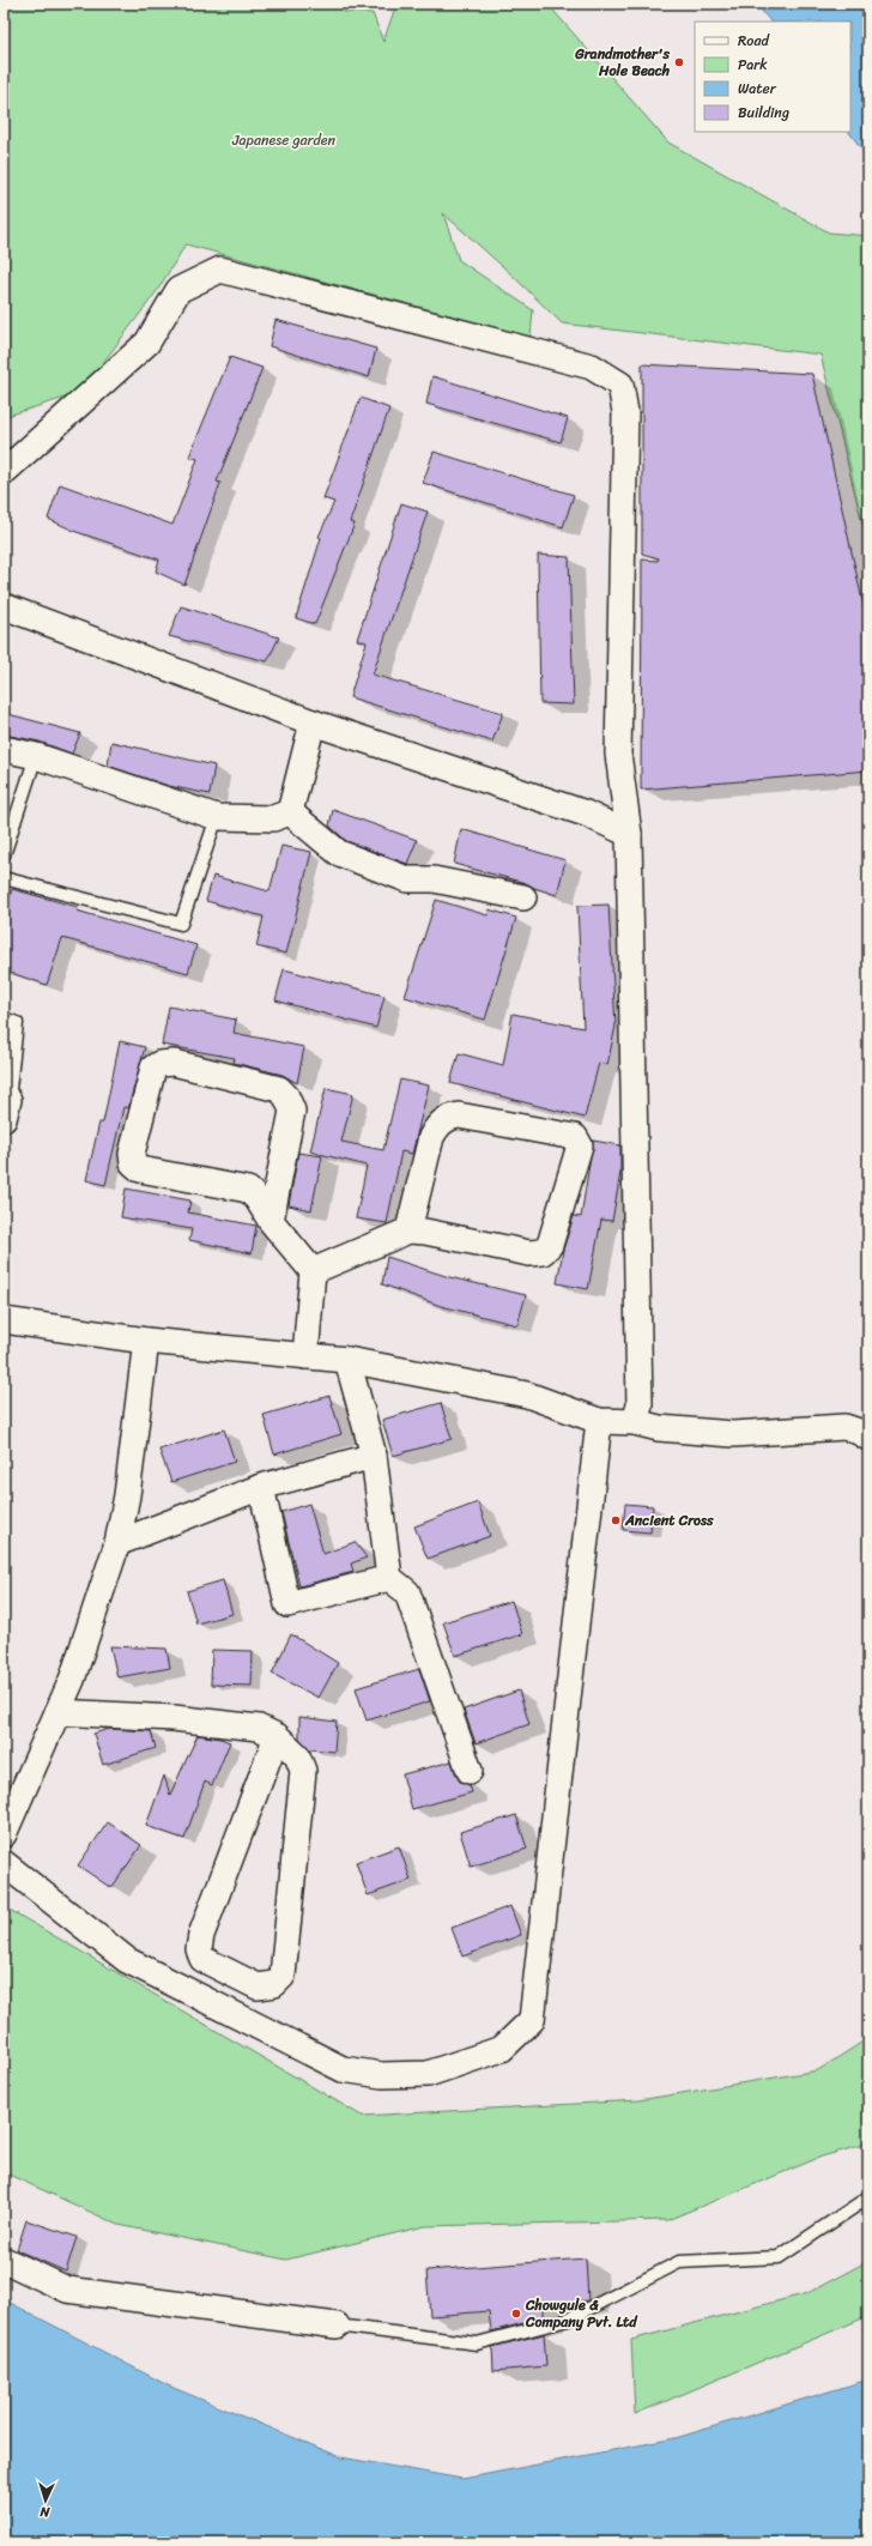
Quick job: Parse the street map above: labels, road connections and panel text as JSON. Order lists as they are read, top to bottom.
{
  "parks": ["Japanese garden"],
  "places": ["Grandmother's Hole Beach", "Ancient Cross", "Chowgule & Company Pvt. Ltd"],
  "legend": [
    "Road",
    "Park",
    "Water",
    "Building"
  ],
  "north": "bottom"
}
